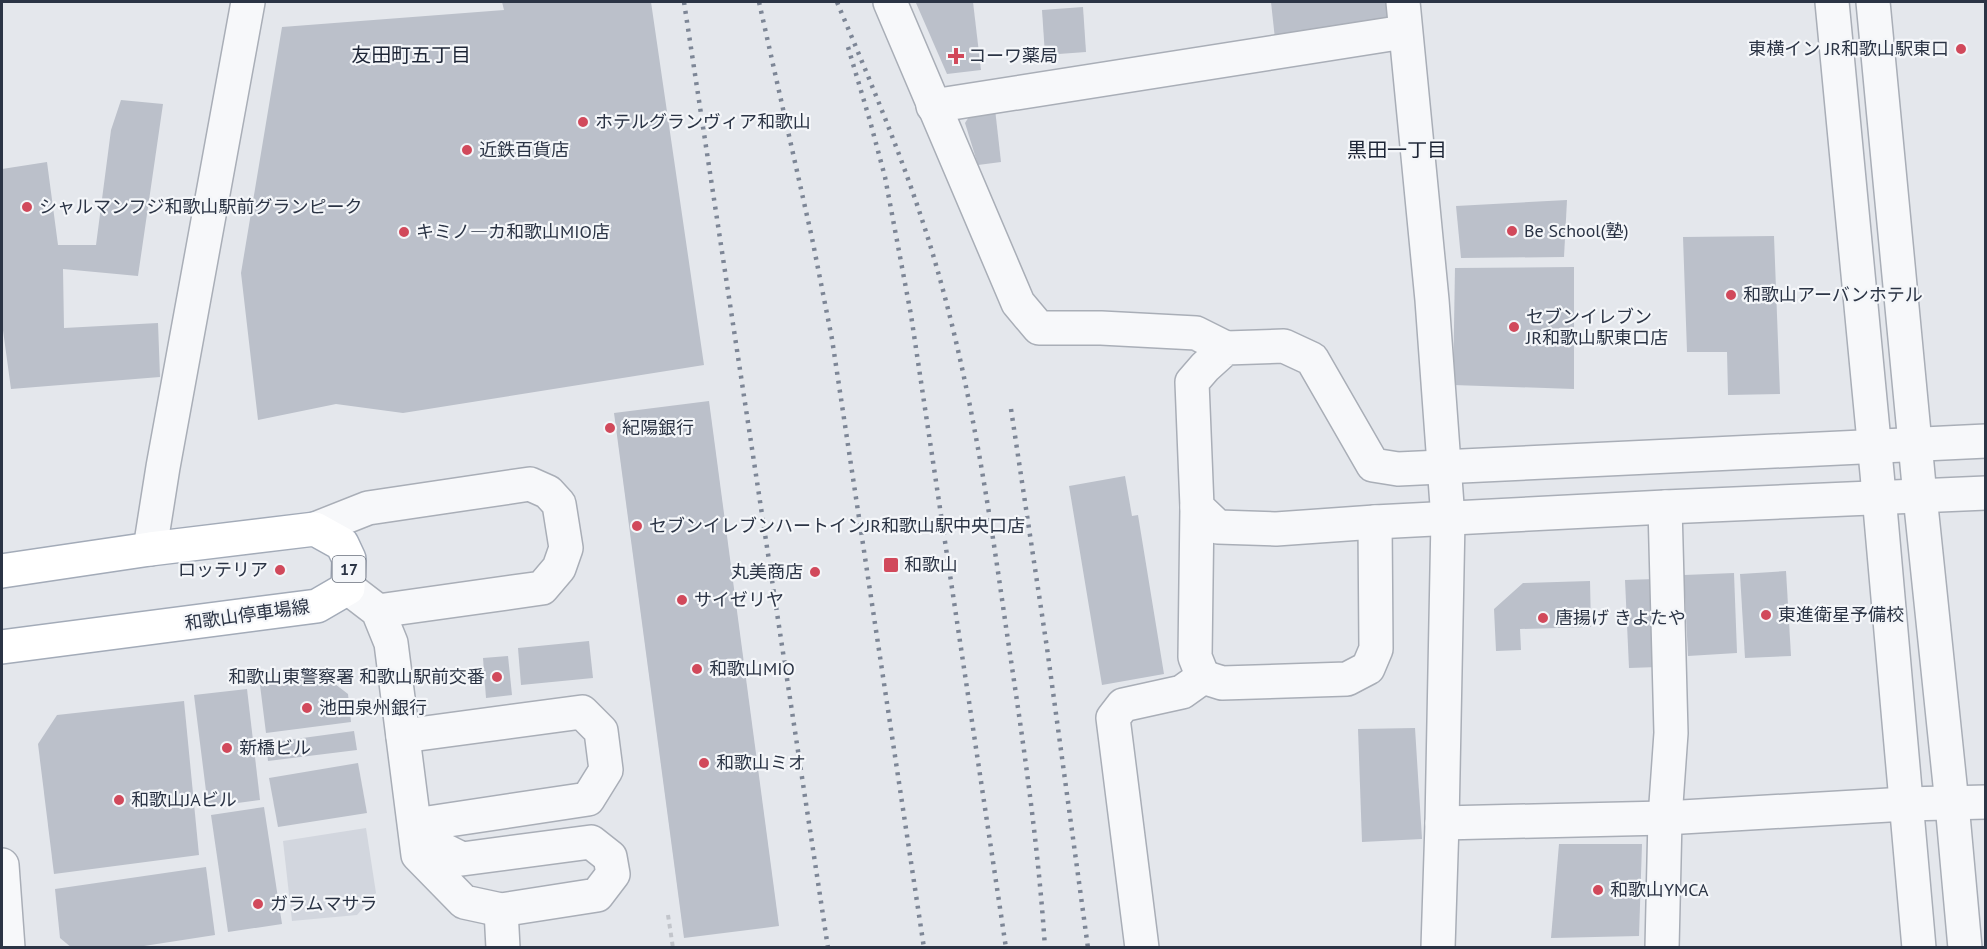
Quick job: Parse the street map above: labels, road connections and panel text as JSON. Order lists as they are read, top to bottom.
{
  "streets": {
    "main road": ["17", "和歌山停車場線"]
  },
  "crossings": [
    ["17", "和歌山停車場線"]
  ],
  "districts": ["友田町五丁目", "黒田一丁目"],
  "places": {
    "other": [
      "東横イン JR和歌山駅東口",
      "ホテルグランヴィア和歌山",
      "近鉄百貨店",
      "シャルマンフジ和歌山駅前グランピーク",
      "Be School(塾)",
      "キミノ―カ和歌山MIO店",
      "和歌山アーバンホテル",
      "セブンイレブン JR和歌山駅東口店",
      "紀陽銀行",
      "セブンイレブンハートインJR和歌山駅中央口店",
      "ロッテリア",
      "丸美商店",
      "サイゼリヤ",
      "東進衛星予備校",
      "唐揚げ きよたや",
      "和歌山MIO",
      "和歌山東警察署 和歌山駅前交番",
      "池田泉州銀行",
      "新橋ビル",
      "和歌山ミオ",
      "和歌山JAビル",
      "和歌山YMCA",
      "ガラムマサラ"
    ],
    "health": ["コーワ薬局"],
    "transit": ["和歌山"]
  }
}
